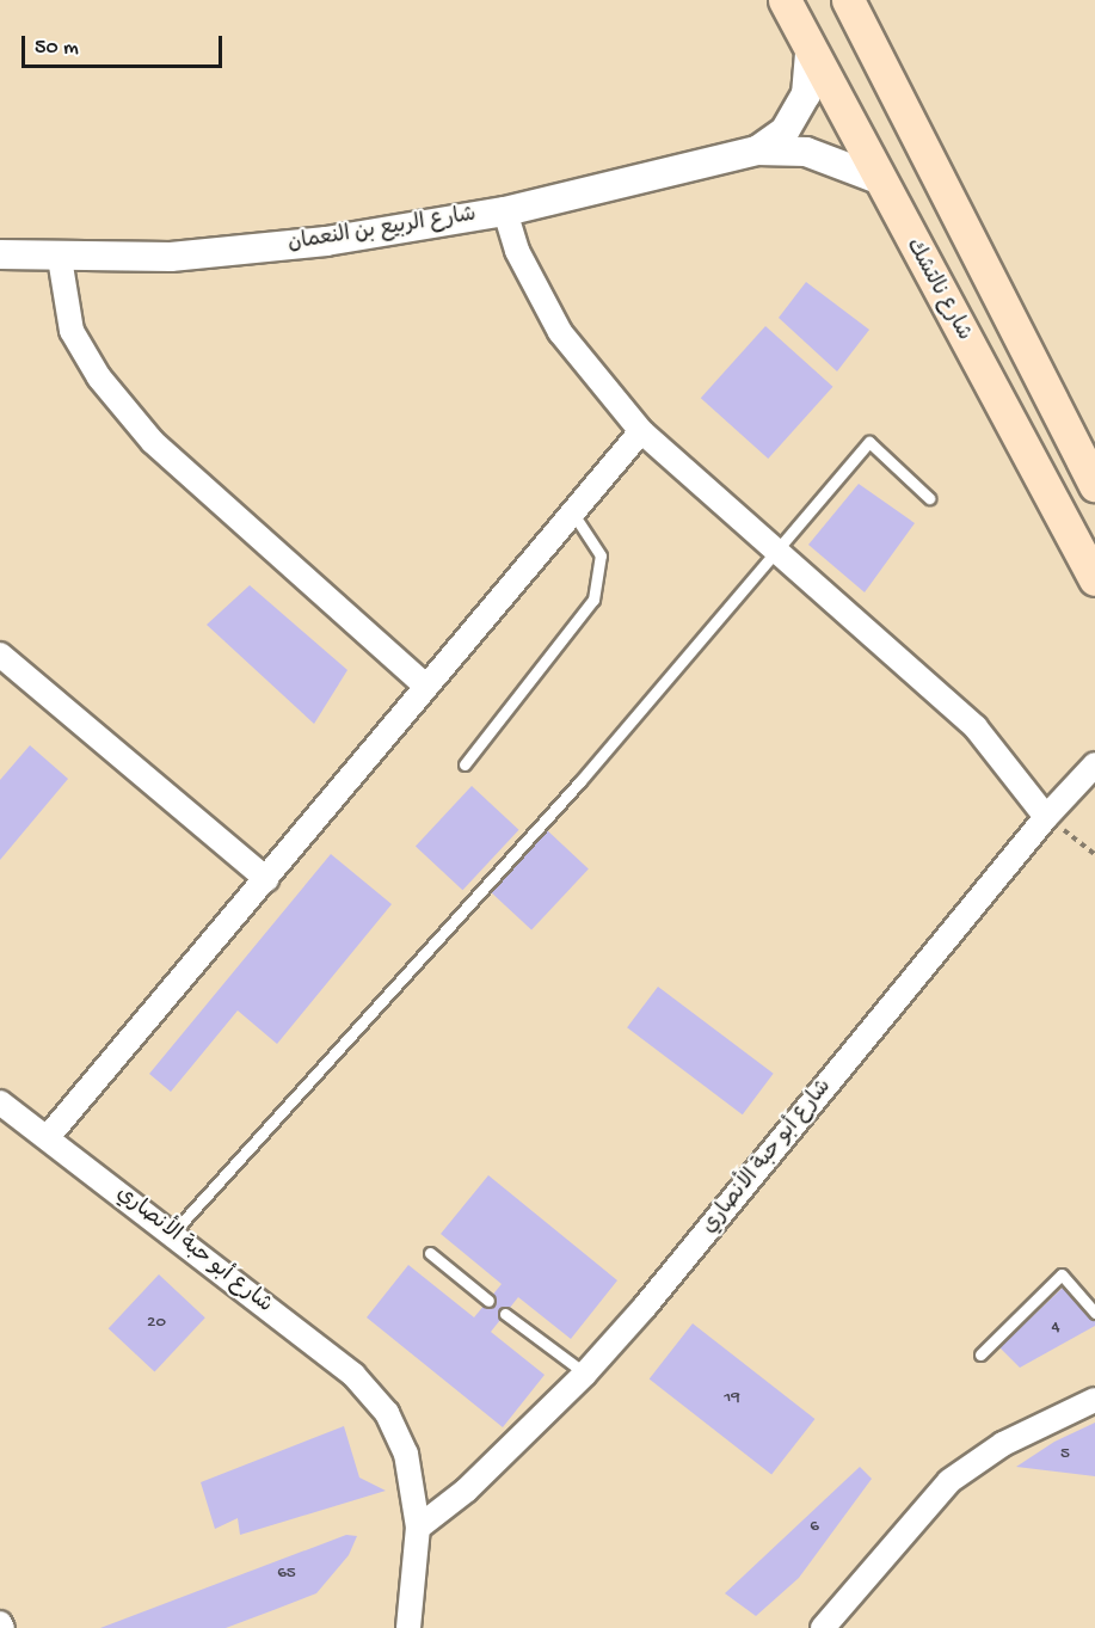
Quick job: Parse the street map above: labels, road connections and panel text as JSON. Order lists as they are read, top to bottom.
{
  "streets": {
    "main road": ["شارع نالتشك"],
    "street": ["شارع الربيع بن النعمان", "شارع أبو حبة الأنصاري"]
  },
  "crossings": [
    ["شارع الربيع بن النعمان", "شارع نالتشك"]
  ],
  "house_numbers": [
    "20",
    "4",
    "19",
    "5",
    "6",
    "65"
  ],
  "scale_bar": "50 m"
}
